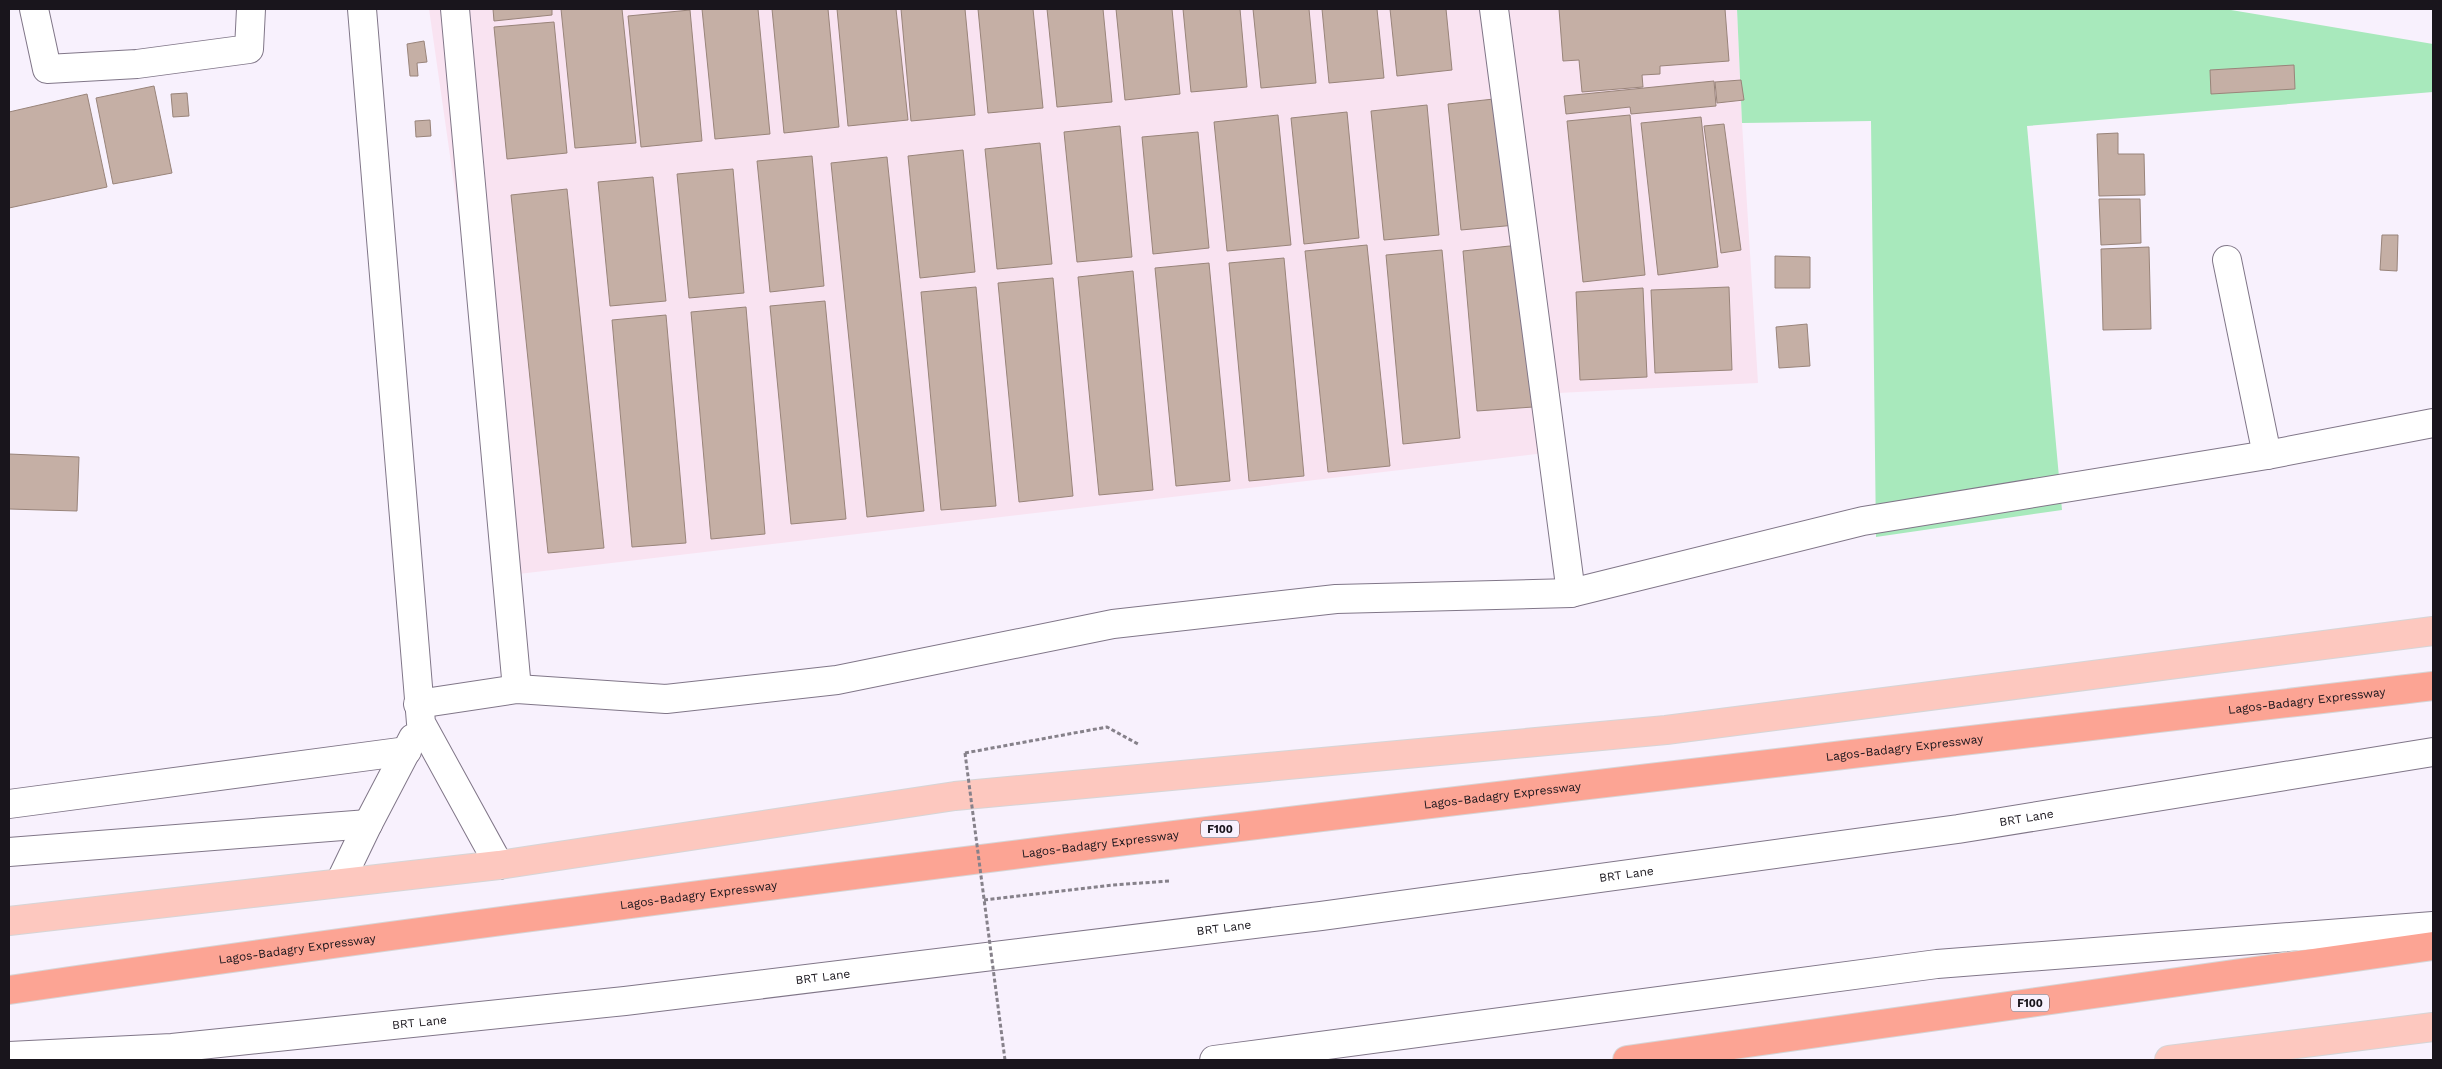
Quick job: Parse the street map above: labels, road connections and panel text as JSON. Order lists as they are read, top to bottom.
{
  "streets": {
    "highway": ["Lagos-Badagry Expressway", "F100"],
    "street": ["BRT Lane"]
  }
}
